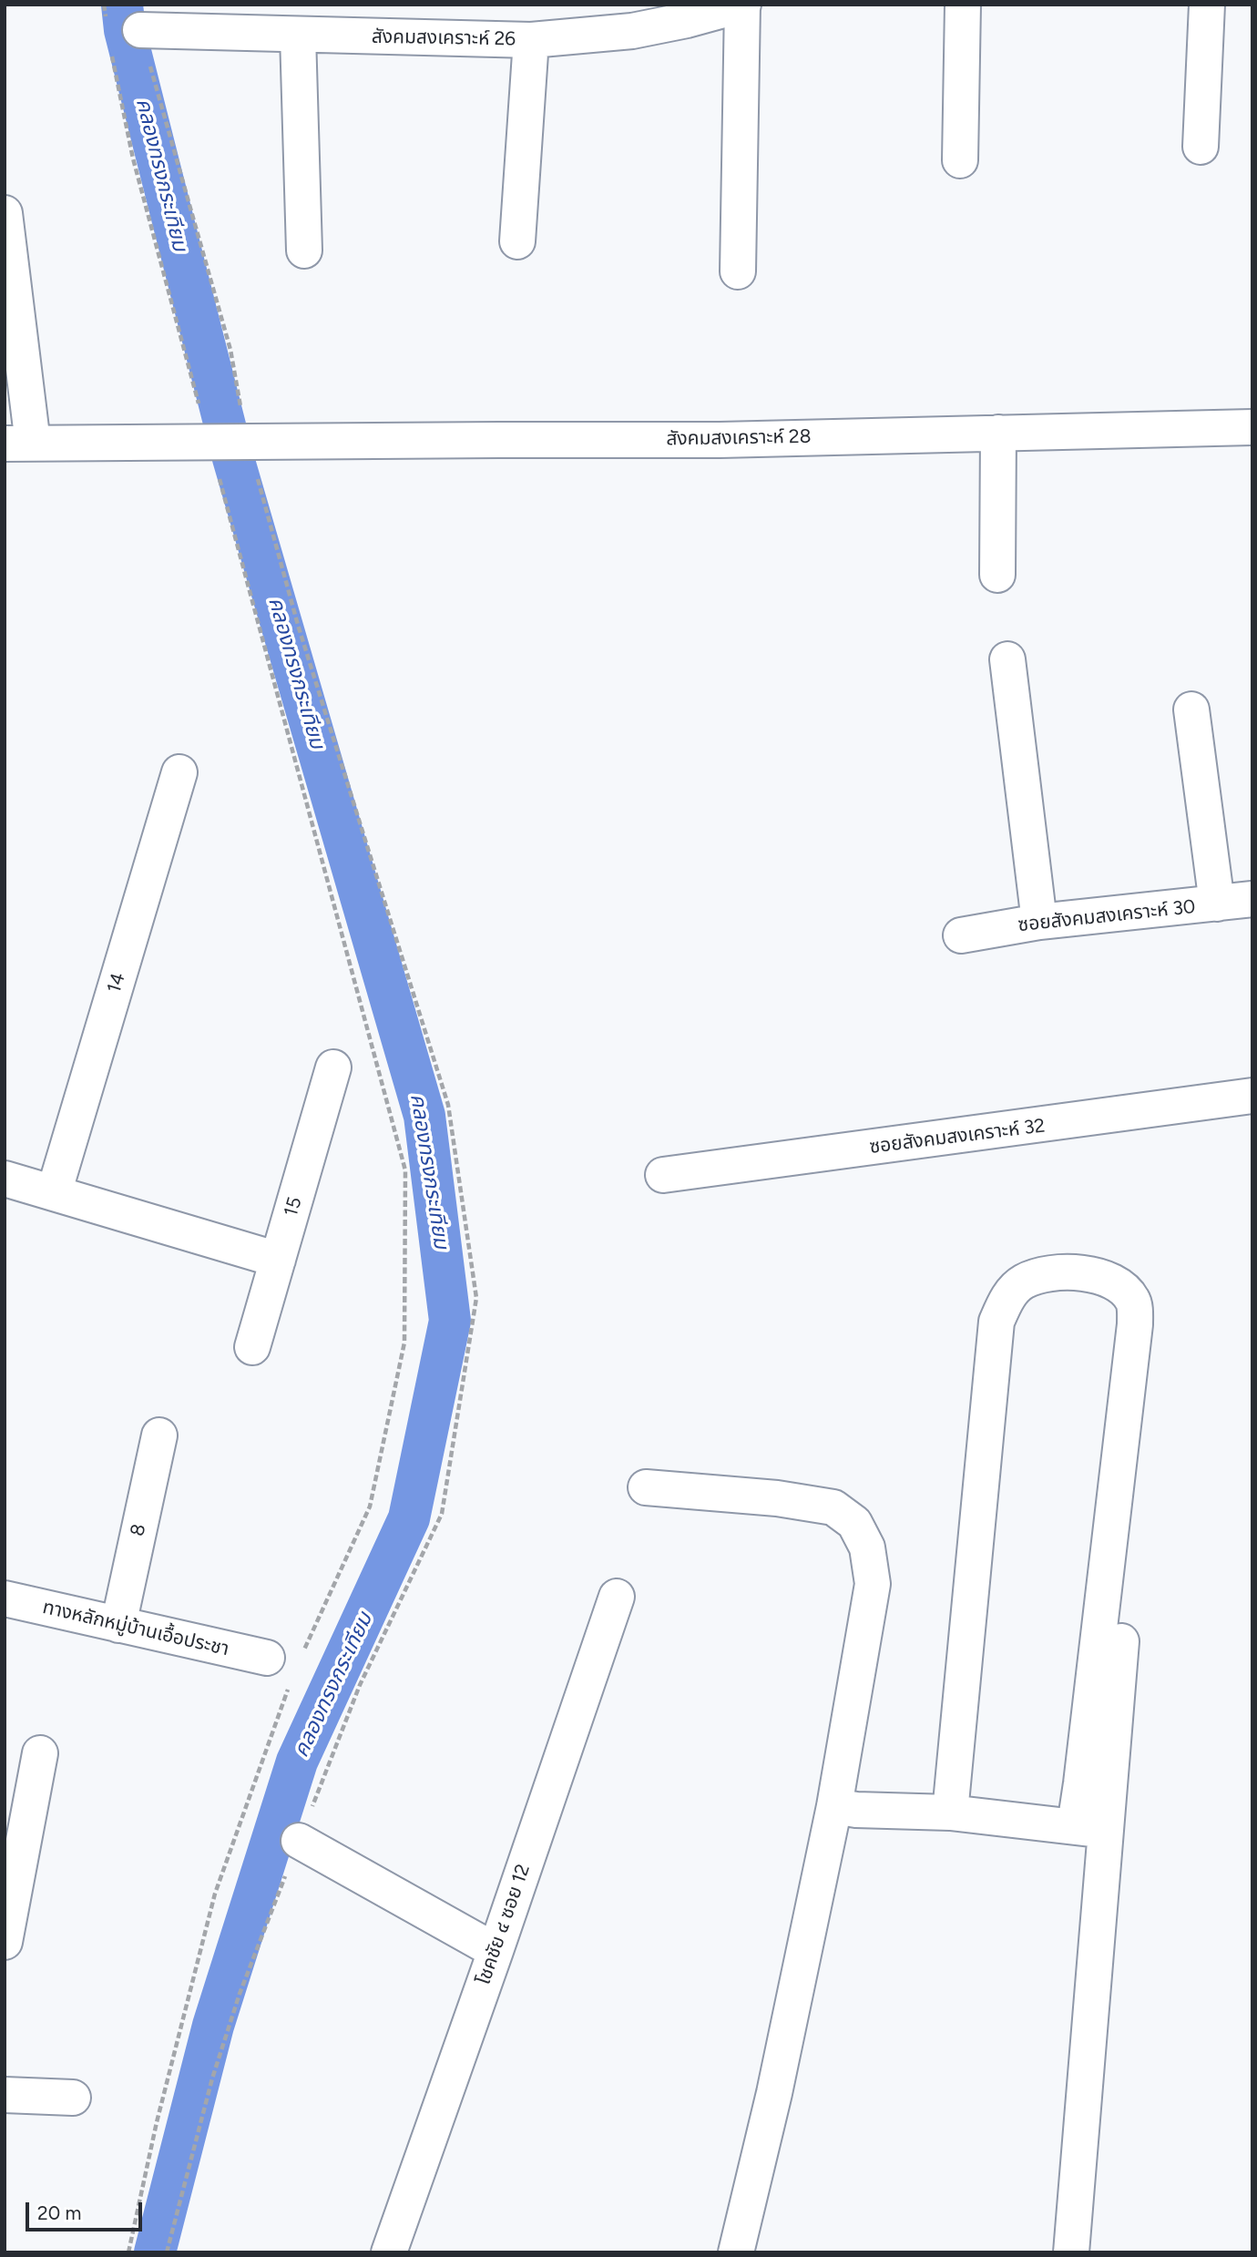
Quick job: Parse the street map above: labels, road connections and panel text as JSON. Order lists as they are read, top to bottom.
{
  "streets": {
    "street": [
      "สังคมสงเคราะห์ 26",
      "สังคมสงเคราะห์ 28",
      "ซอยสังคมสงเคราะห์ 30",
      "14",
      "ซอยสังคมสงเคราะห์ 32",
      "15",
      "8",
      "ทางหลักหมู่บ้านเอื้อประชา",
      "โชคชัย ๔ ซอย 12"
    ]
  },
  "crossings": [
    ["8", "ทางหลักหมู่บ้านเอื้อประชา"]
  ],
  "water": ["คลองทรงกระเทียม"],
  "scale_bar": "20 m"
}
